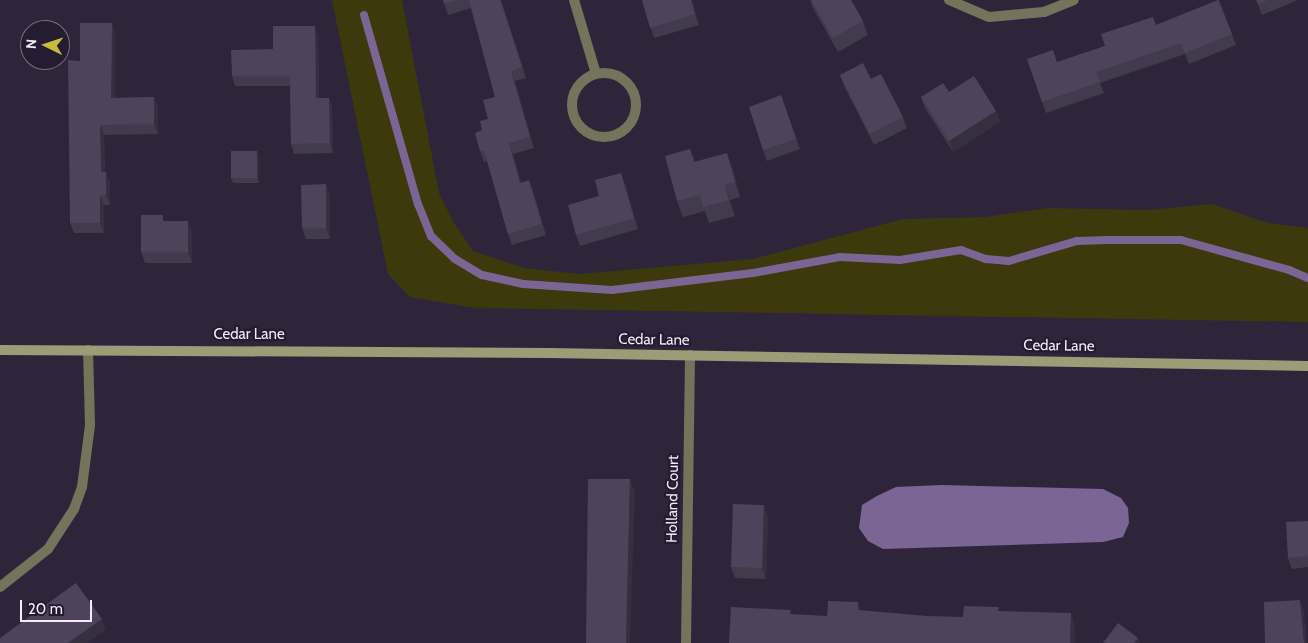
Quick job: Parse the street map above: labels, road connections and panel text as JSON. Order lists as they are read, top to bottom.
{
  "streets": {
    "main road": ["Cedar Lane"],
    "street": ["Holland Court"]
  },
  "crossings": [
    ["Cedar Lane", "Holland Court"]
  ],
  "scale_bar": "20 m",
  "north": "left"
}
